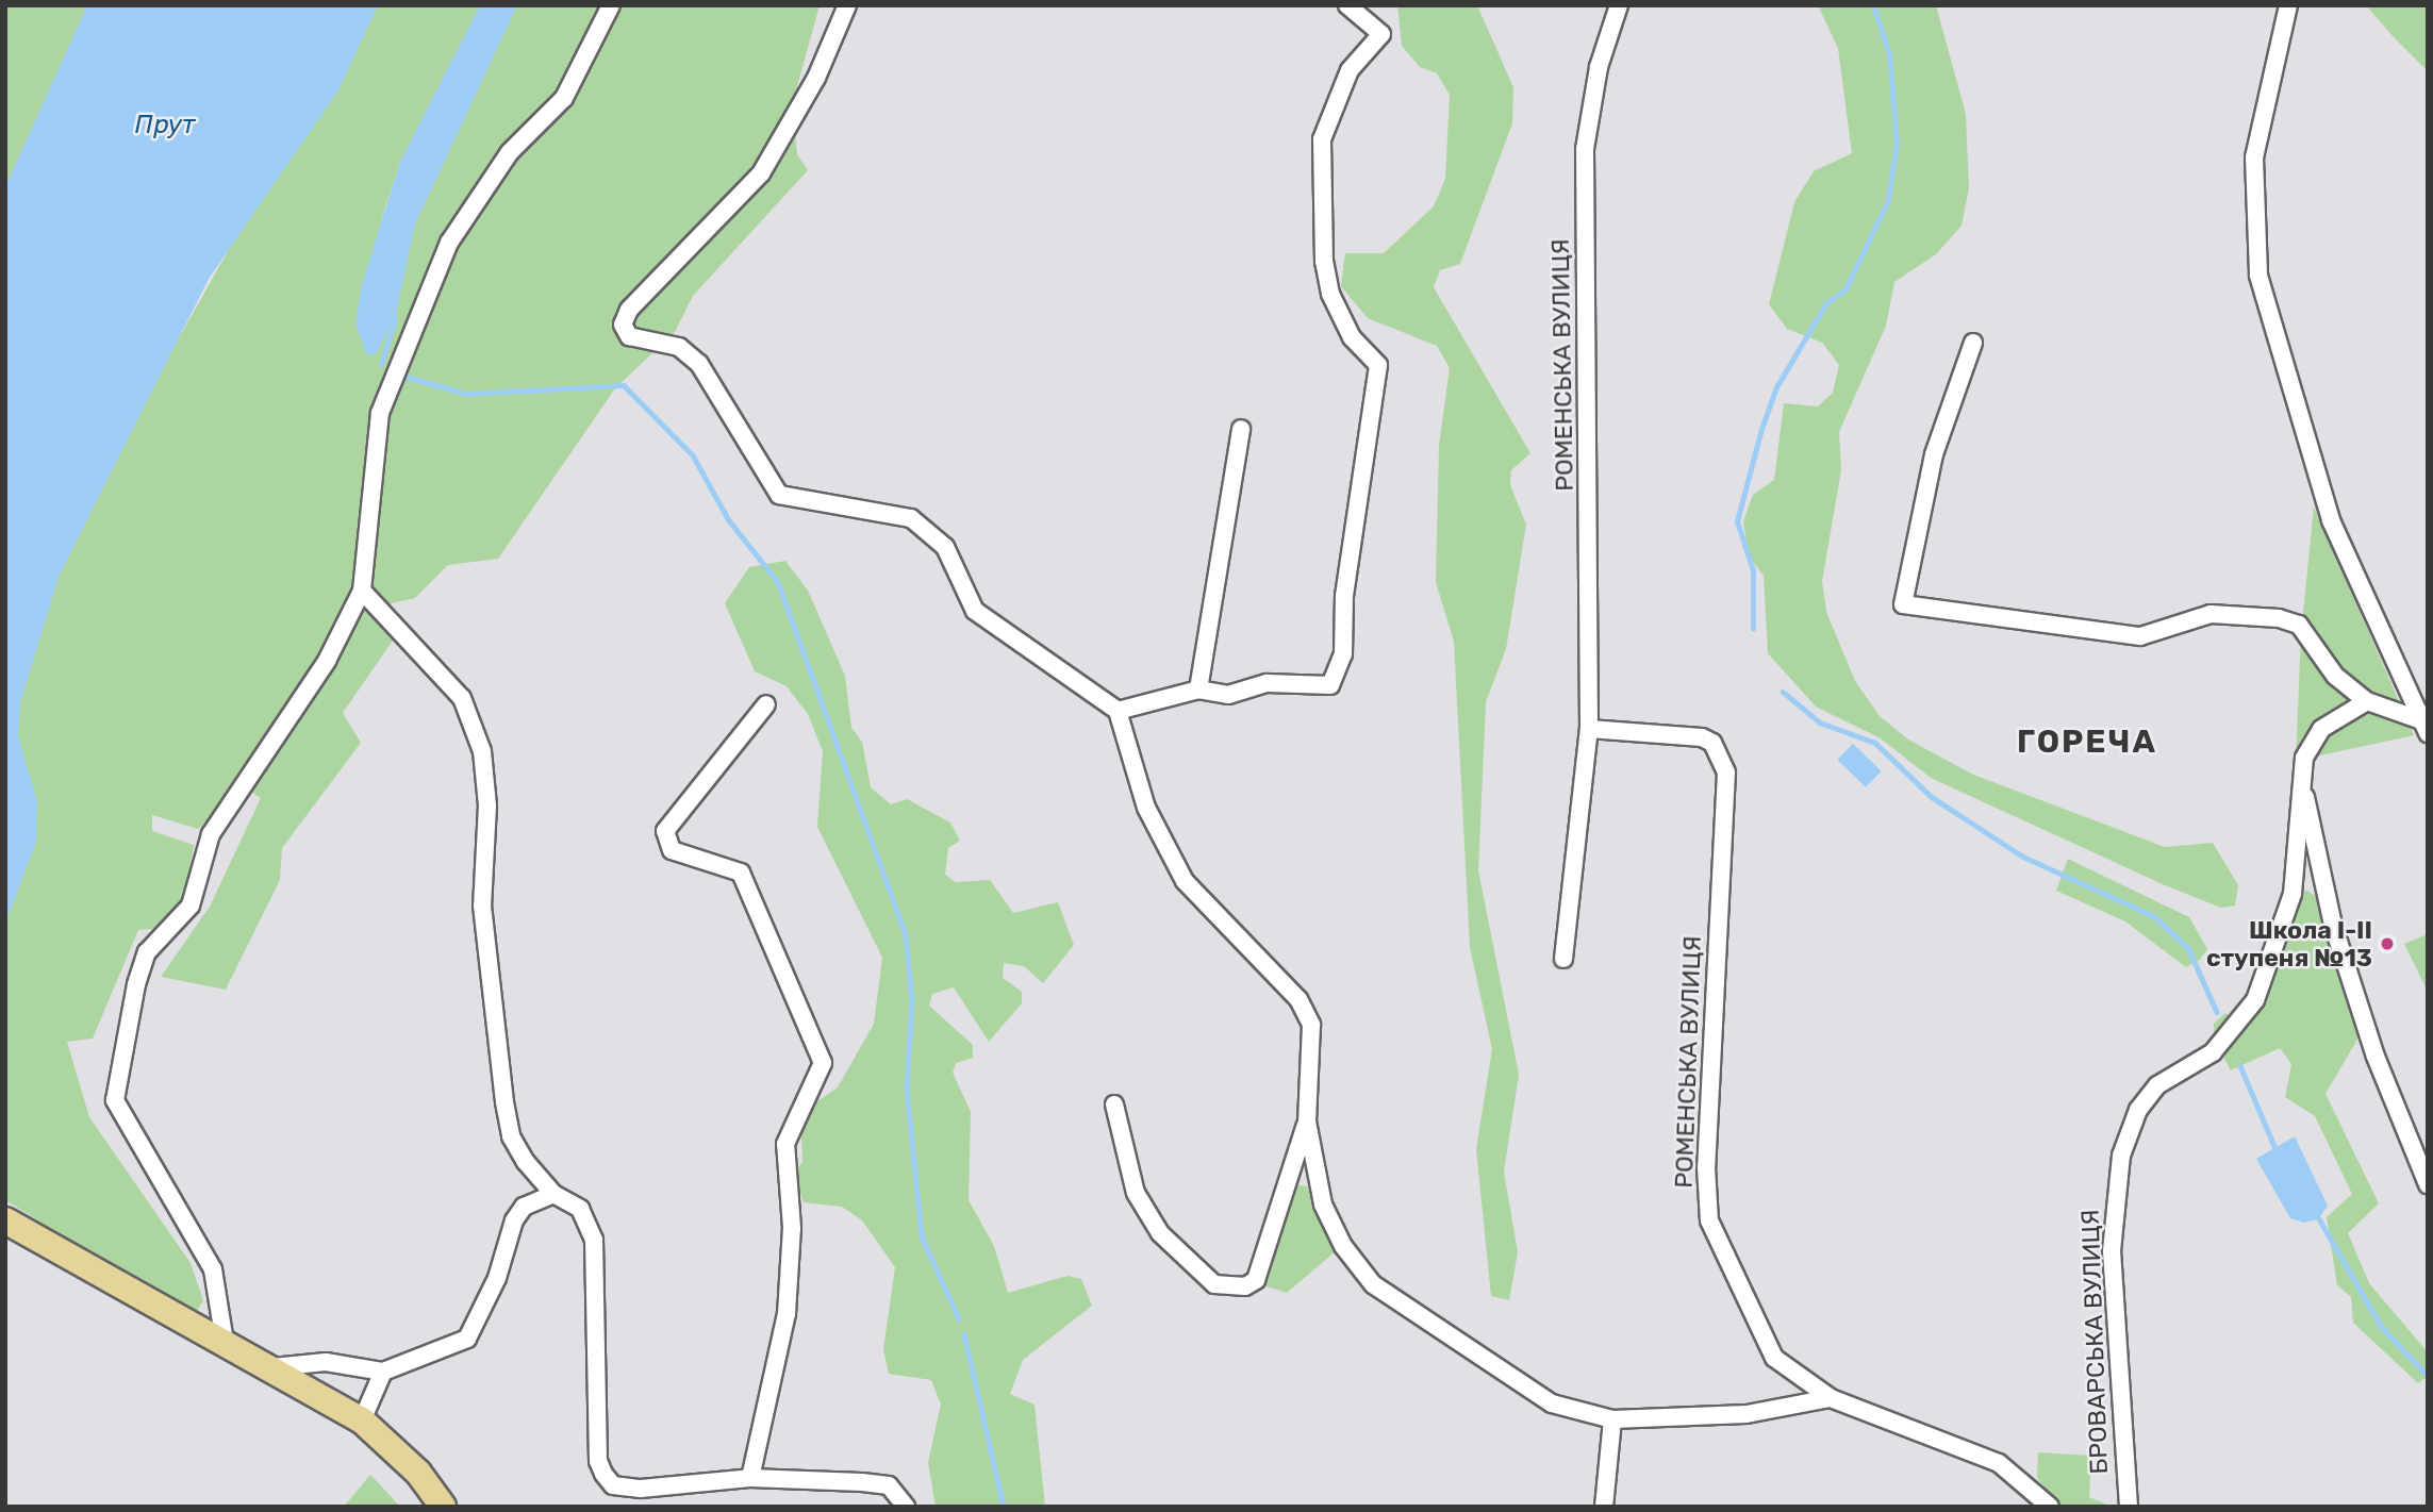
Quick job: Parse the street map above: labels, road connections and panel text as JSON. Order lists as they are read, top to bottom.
{
  "streets": {
    "street": ["РОМЕНСЬКА ВУЛИЦЯ", "БРОВАРСЬКА ВУЛИЦЯ"]
  },
  "districts": ["ГОРЕЧА"],
  "water": ["Прут"],
  "places": ["Школа I-II ступеня №13"]
}
